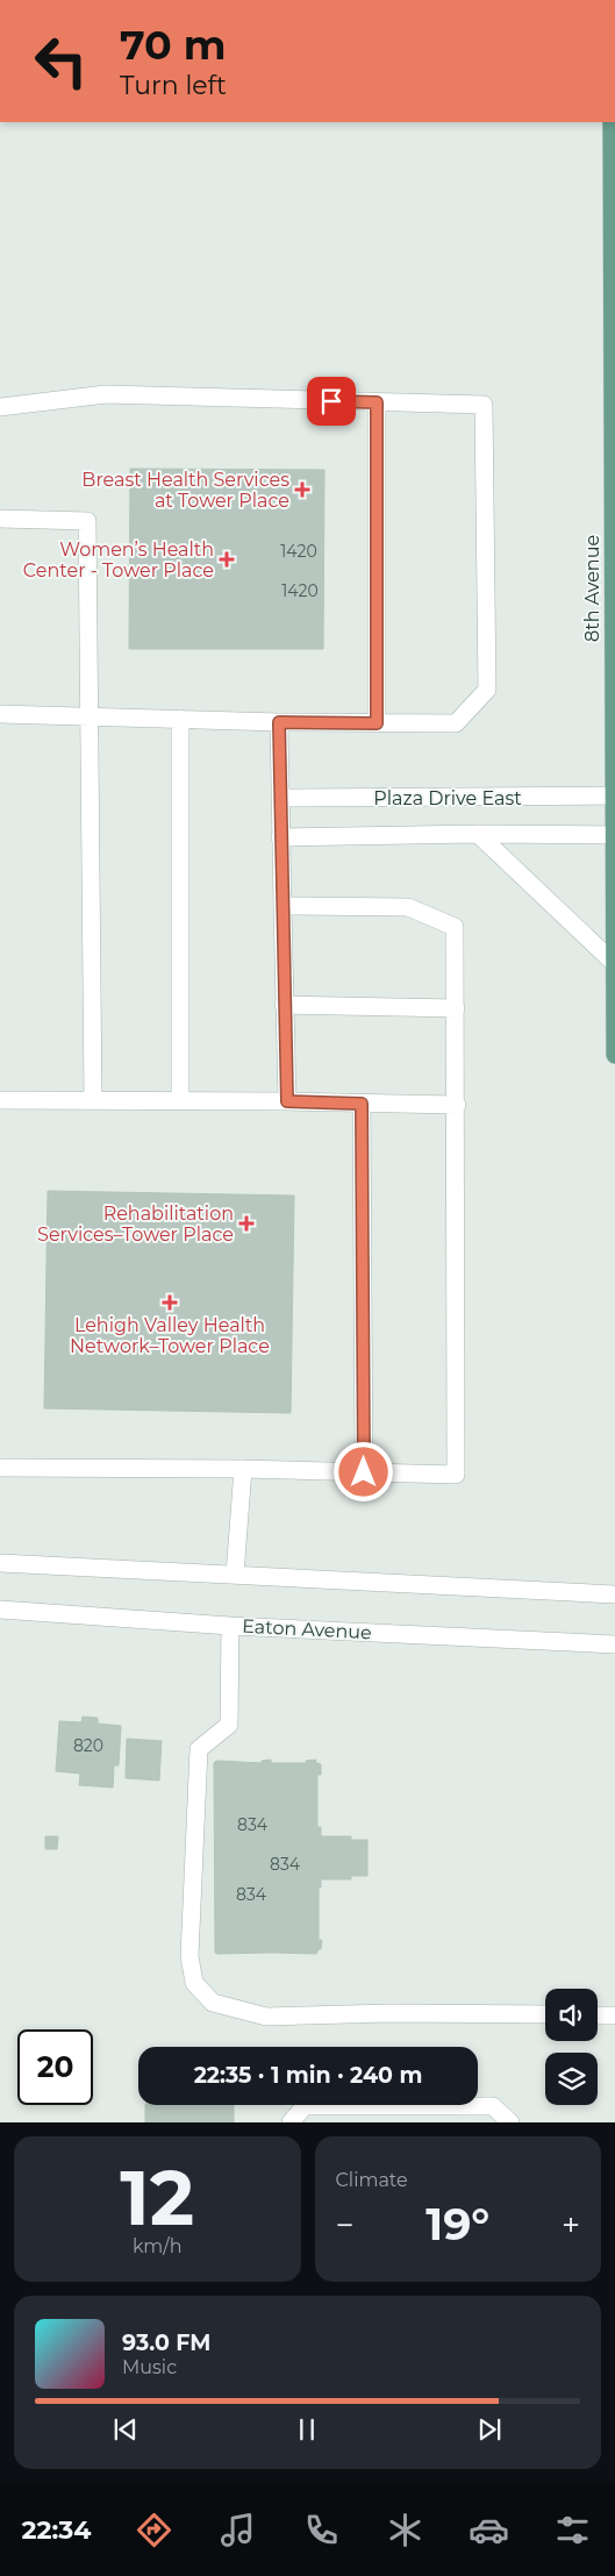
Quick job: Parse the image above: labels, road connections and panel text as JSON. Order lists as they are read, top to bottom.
{
  "streets": {
    "main road": ["8th Avenue"],
    "street": ["Plaza Drive East", "Eaton Avenue"]
  },
  "crossings": [
    ["8th Avenue", "Plaza Drive East"]
  ],
  "places": {
    "health": [
      "Breast Health Services at Tower Place",
      "Women’s Health Center - Tower Place",
      "Rehabilitation Services–Tower Place",
      "Lehigh Valley Health Network–Tower Place"
    ]
  },
  "house_numbers": [
    "1420",
    "1420",
    "820",
    "834",
    "834",
    "834"
  ],
  "page": {
    "turn": ["70 m", "Turn left"],
    "limit": "20",
    "trip": "22:35 · 1 min · 240 m",
    "tile": [
      ["12", "km/h"],
      "Climate"
    ],
    "heat": ["−", "19°", "+"],
    "song": ["93.0 FM", "Music"],
    "tabs": "22:34"
  }
}
